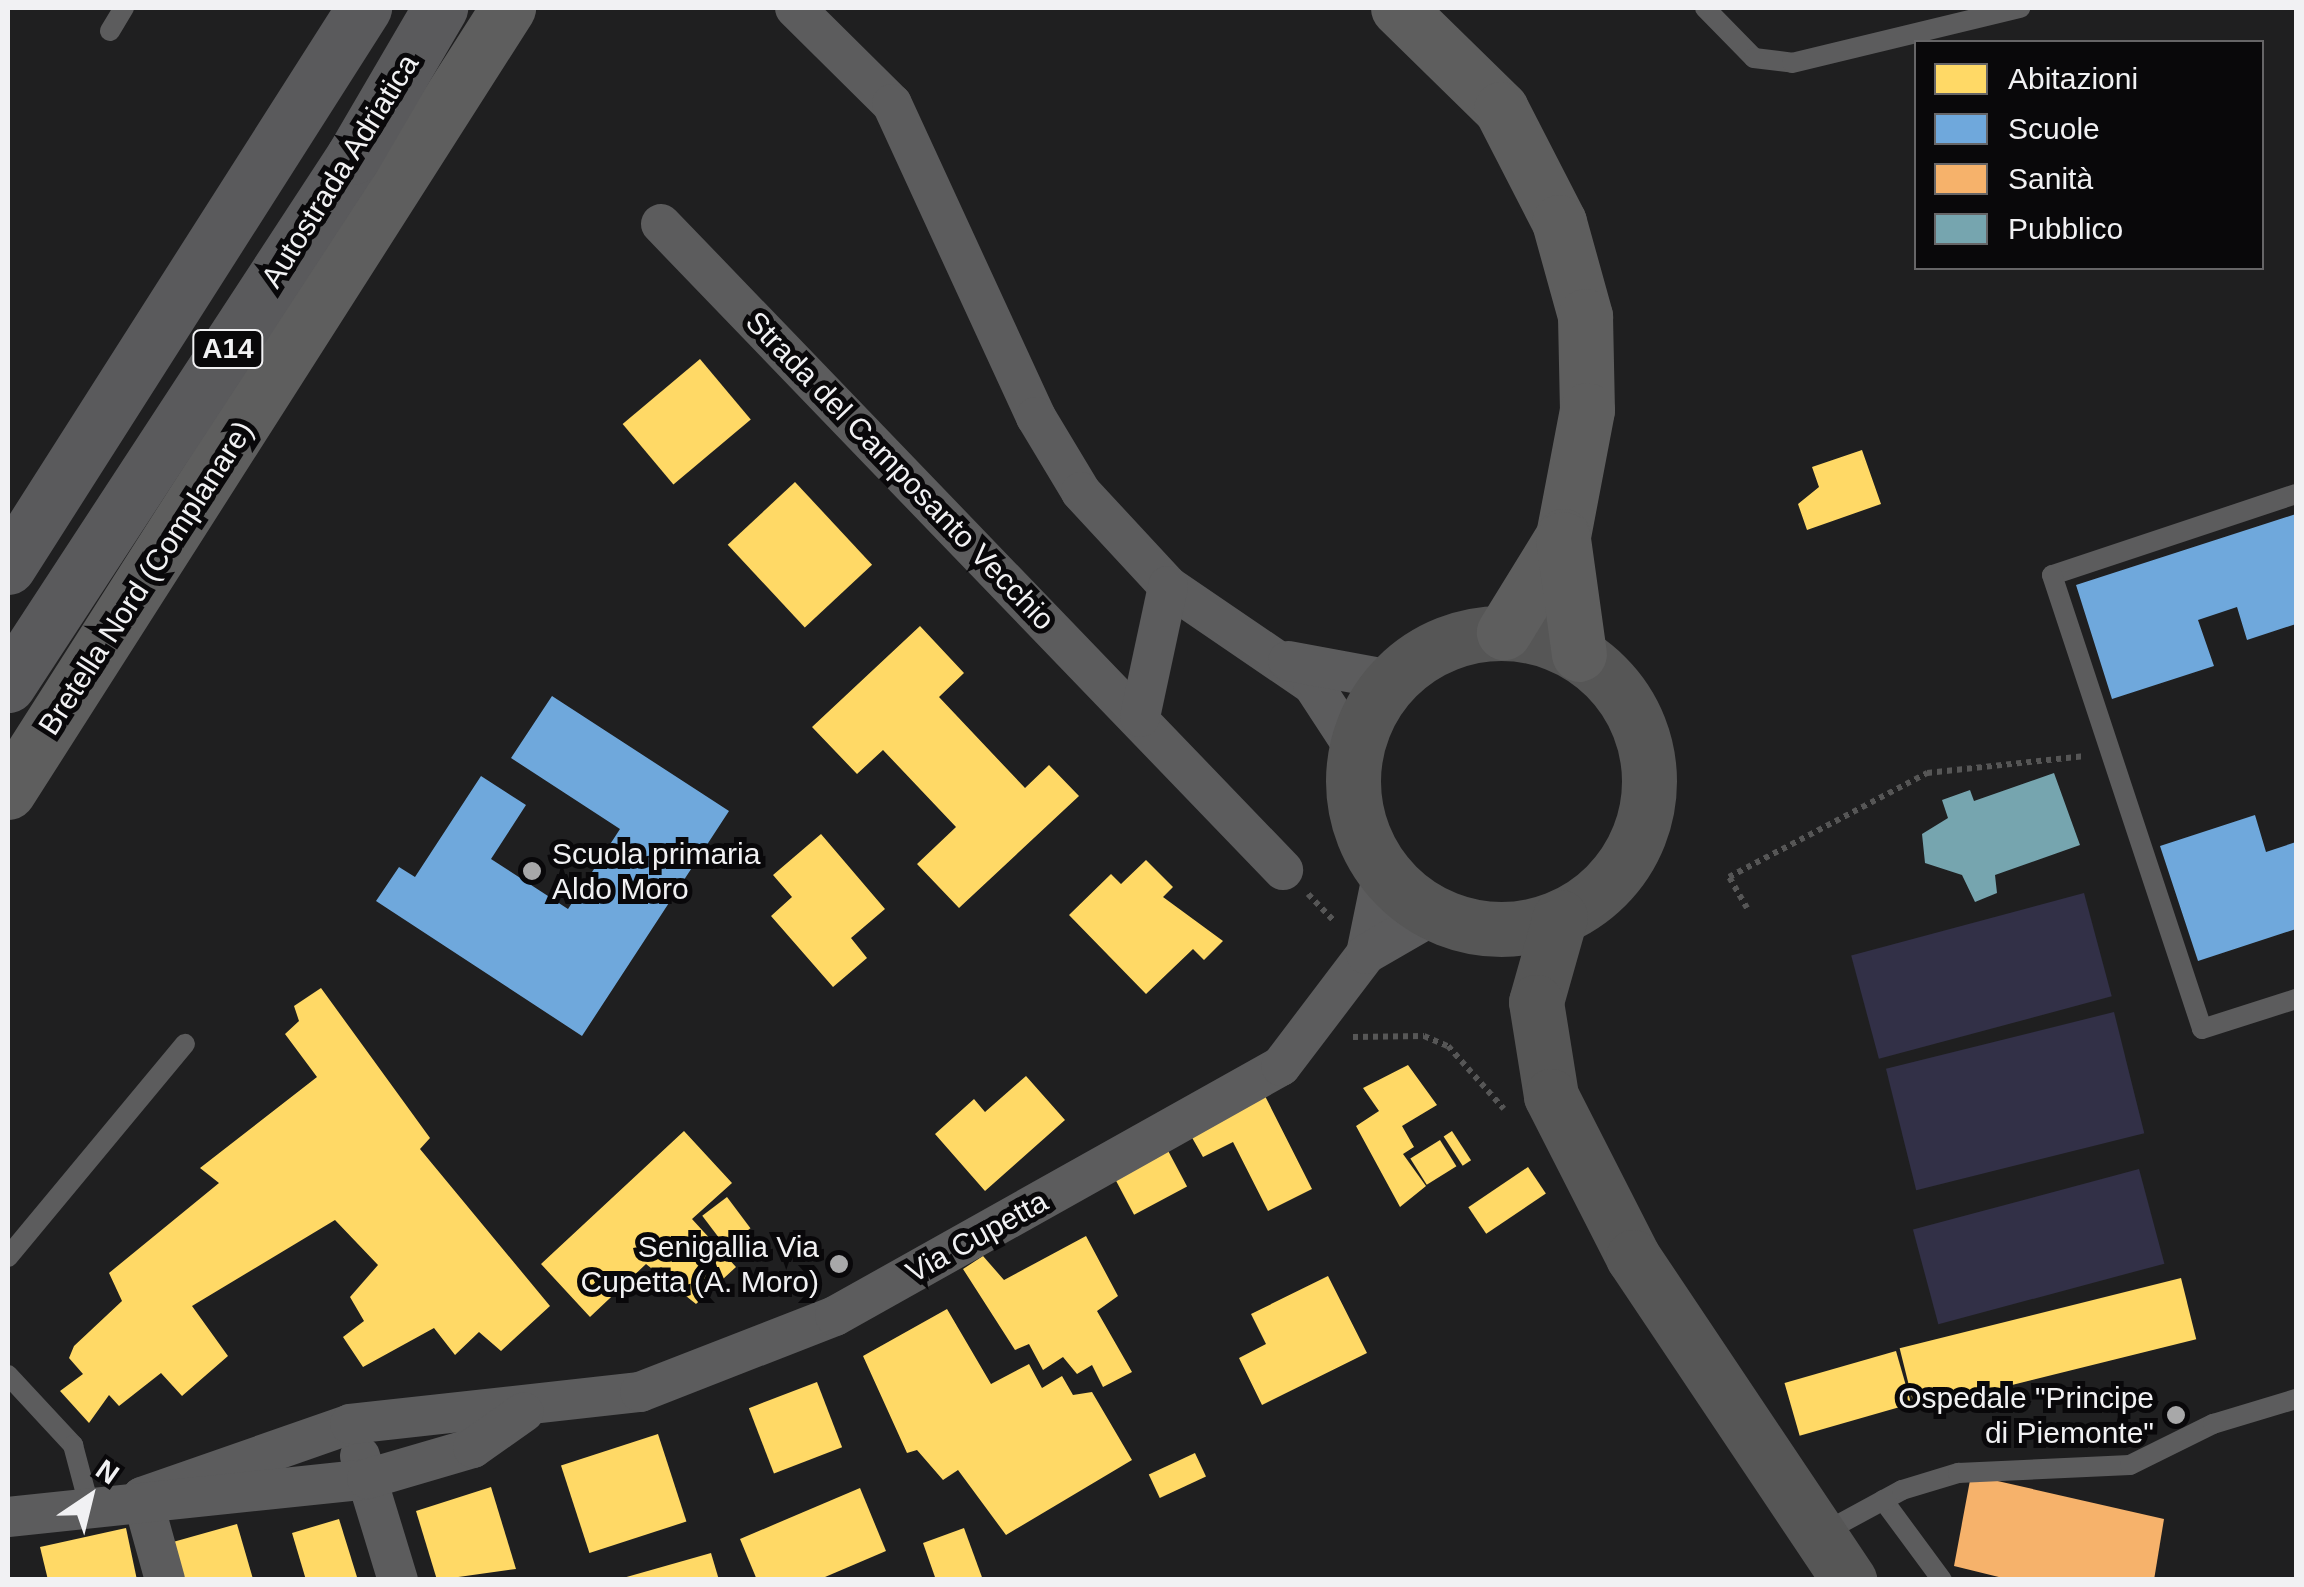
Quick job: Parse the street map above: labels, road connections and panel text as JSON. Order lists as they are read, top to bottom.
{
  "streets": {
    "highway": ["Autostrada Adriatica", "A14"],
    "main road": ["Bretella Nord (Complanare)"],
    "street": ["Strada del Camposanto Vecchio", "Via Cupetta"]
  },
  "places": ["Scuola primaria Aldo Moro", "Senigallia Via Cupetta (A. Moro)", "Ospedale \"Principe di Piemonte\""],
  "legend": [
    "Abitazioni",
    "Scuole",
    "Sanità",
    "Pubblico"
  ],
  "north": "top right"
}
